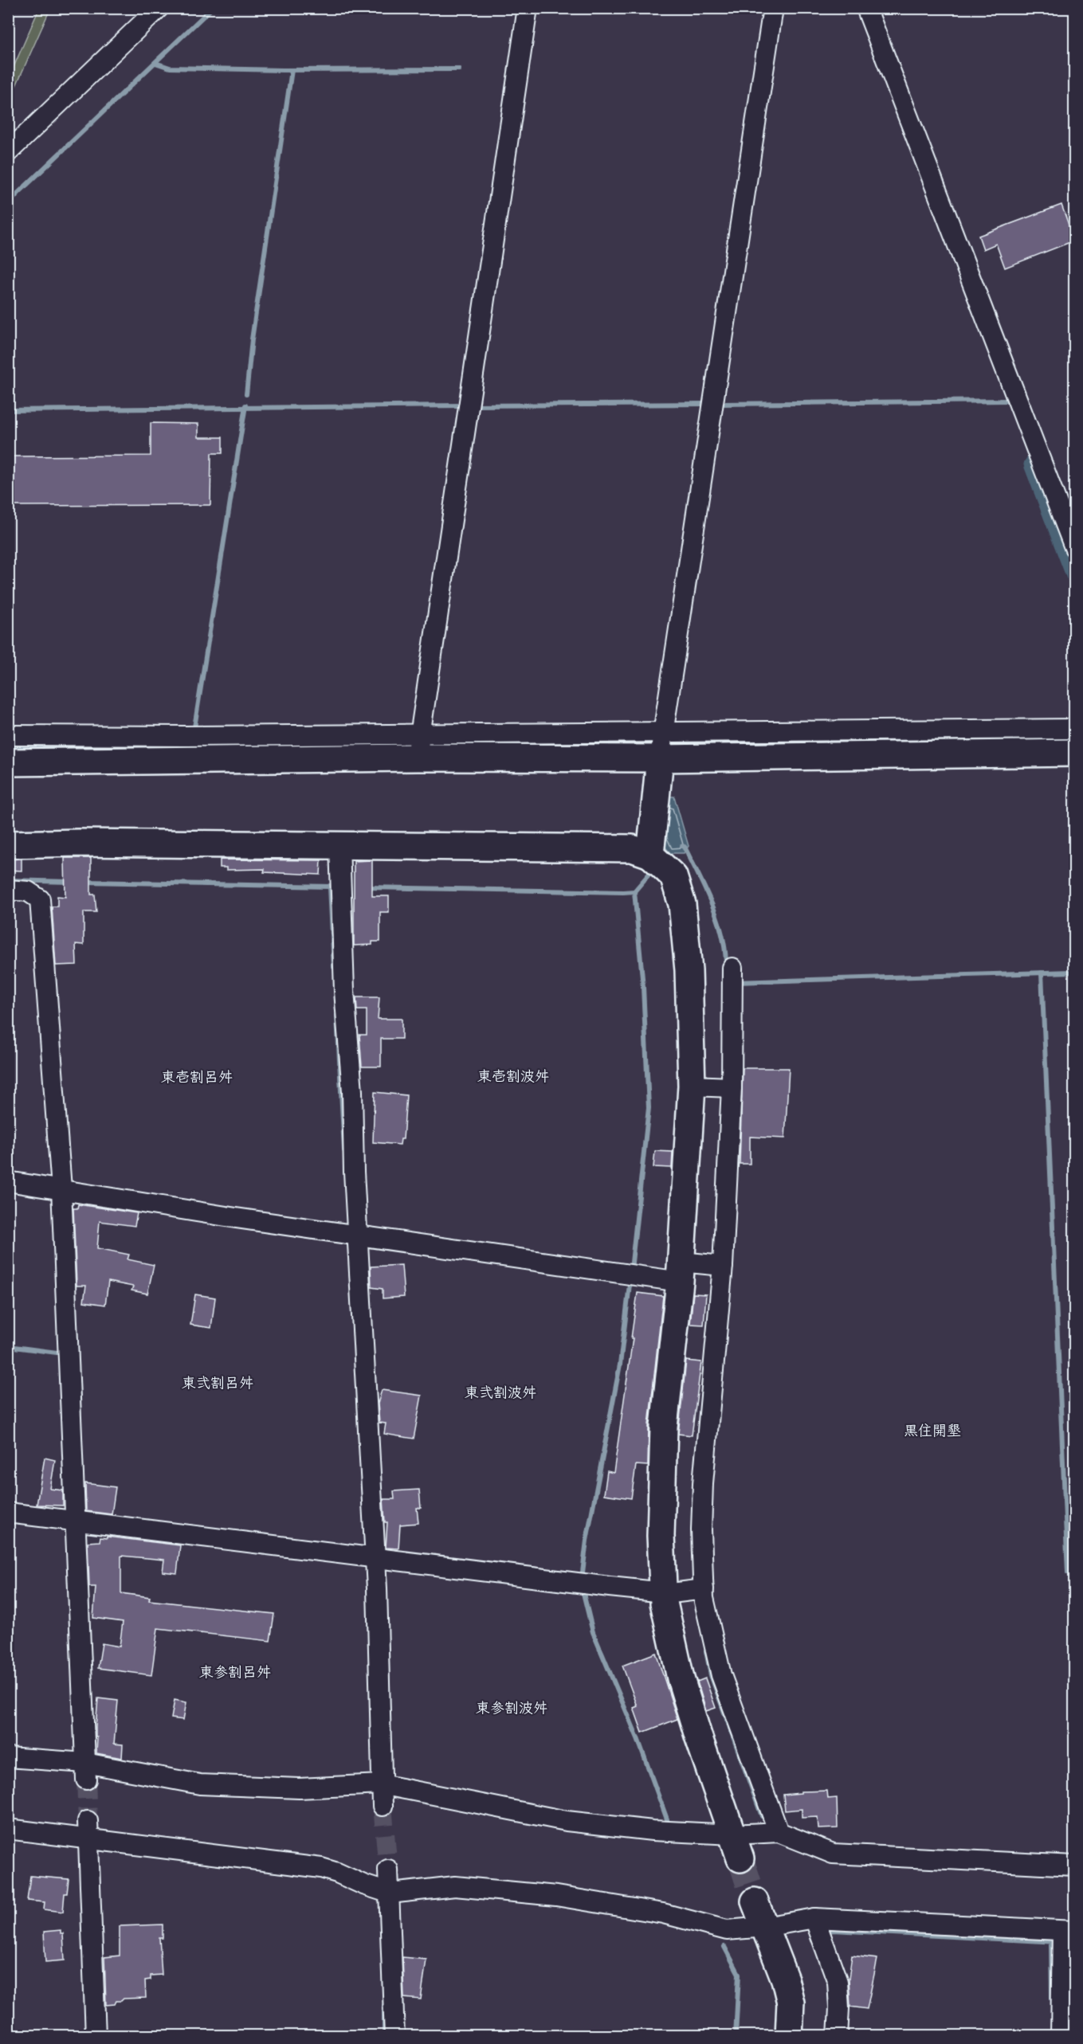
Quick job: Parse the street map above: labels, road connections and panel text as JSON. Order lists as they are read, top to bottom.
{
  "districts": [
    "東壱割波舛",
    "東壱割呂舛",
    "東弐割呂舛",
    "東弐割波舛",
    "黒住開墾",
    "東参割呂舛",
    "東参割波舛"
  ]
}
